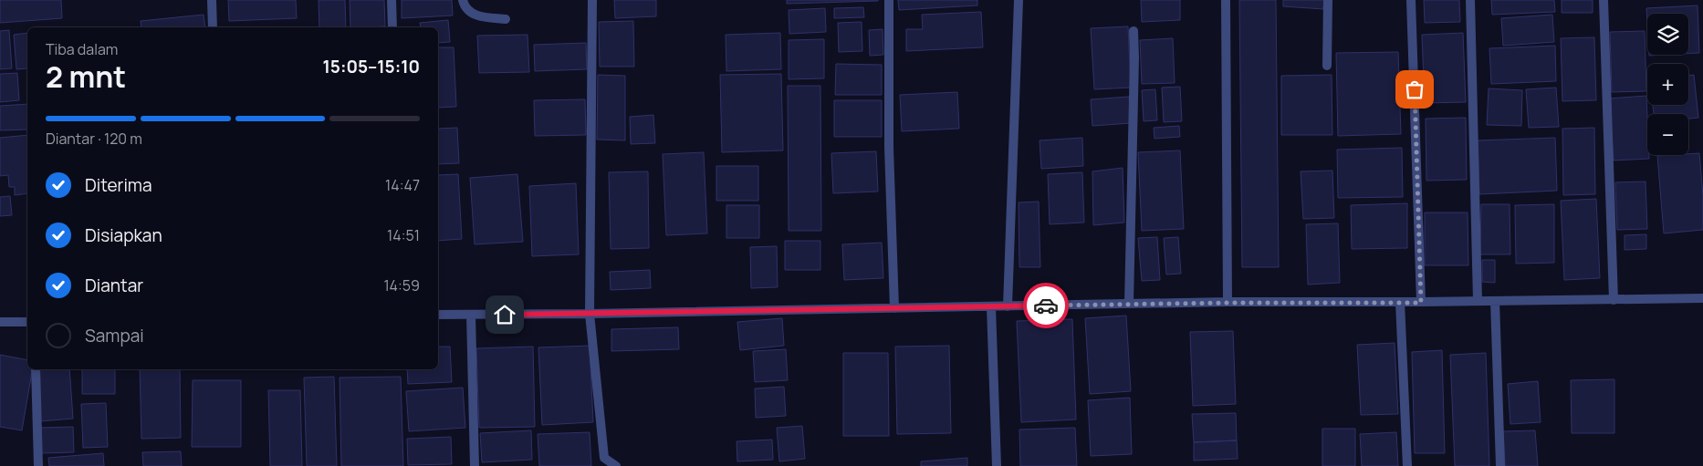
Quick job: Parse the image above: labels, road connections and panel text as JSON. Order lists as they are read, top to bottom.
{
  "page": {
    "map_buttons": ["+", "−"],
    "heading": ["2 mnt", "Tiba dalam", "15:05–15:10"],
    "bar": "Diantar · 120 m",
    "list": [
      ["Diterima", "14:47"],
      ["Disiapkan", "14:51"],
      ["Diantar", "14:59"],
      "Sampai"
    ]
  }
}
